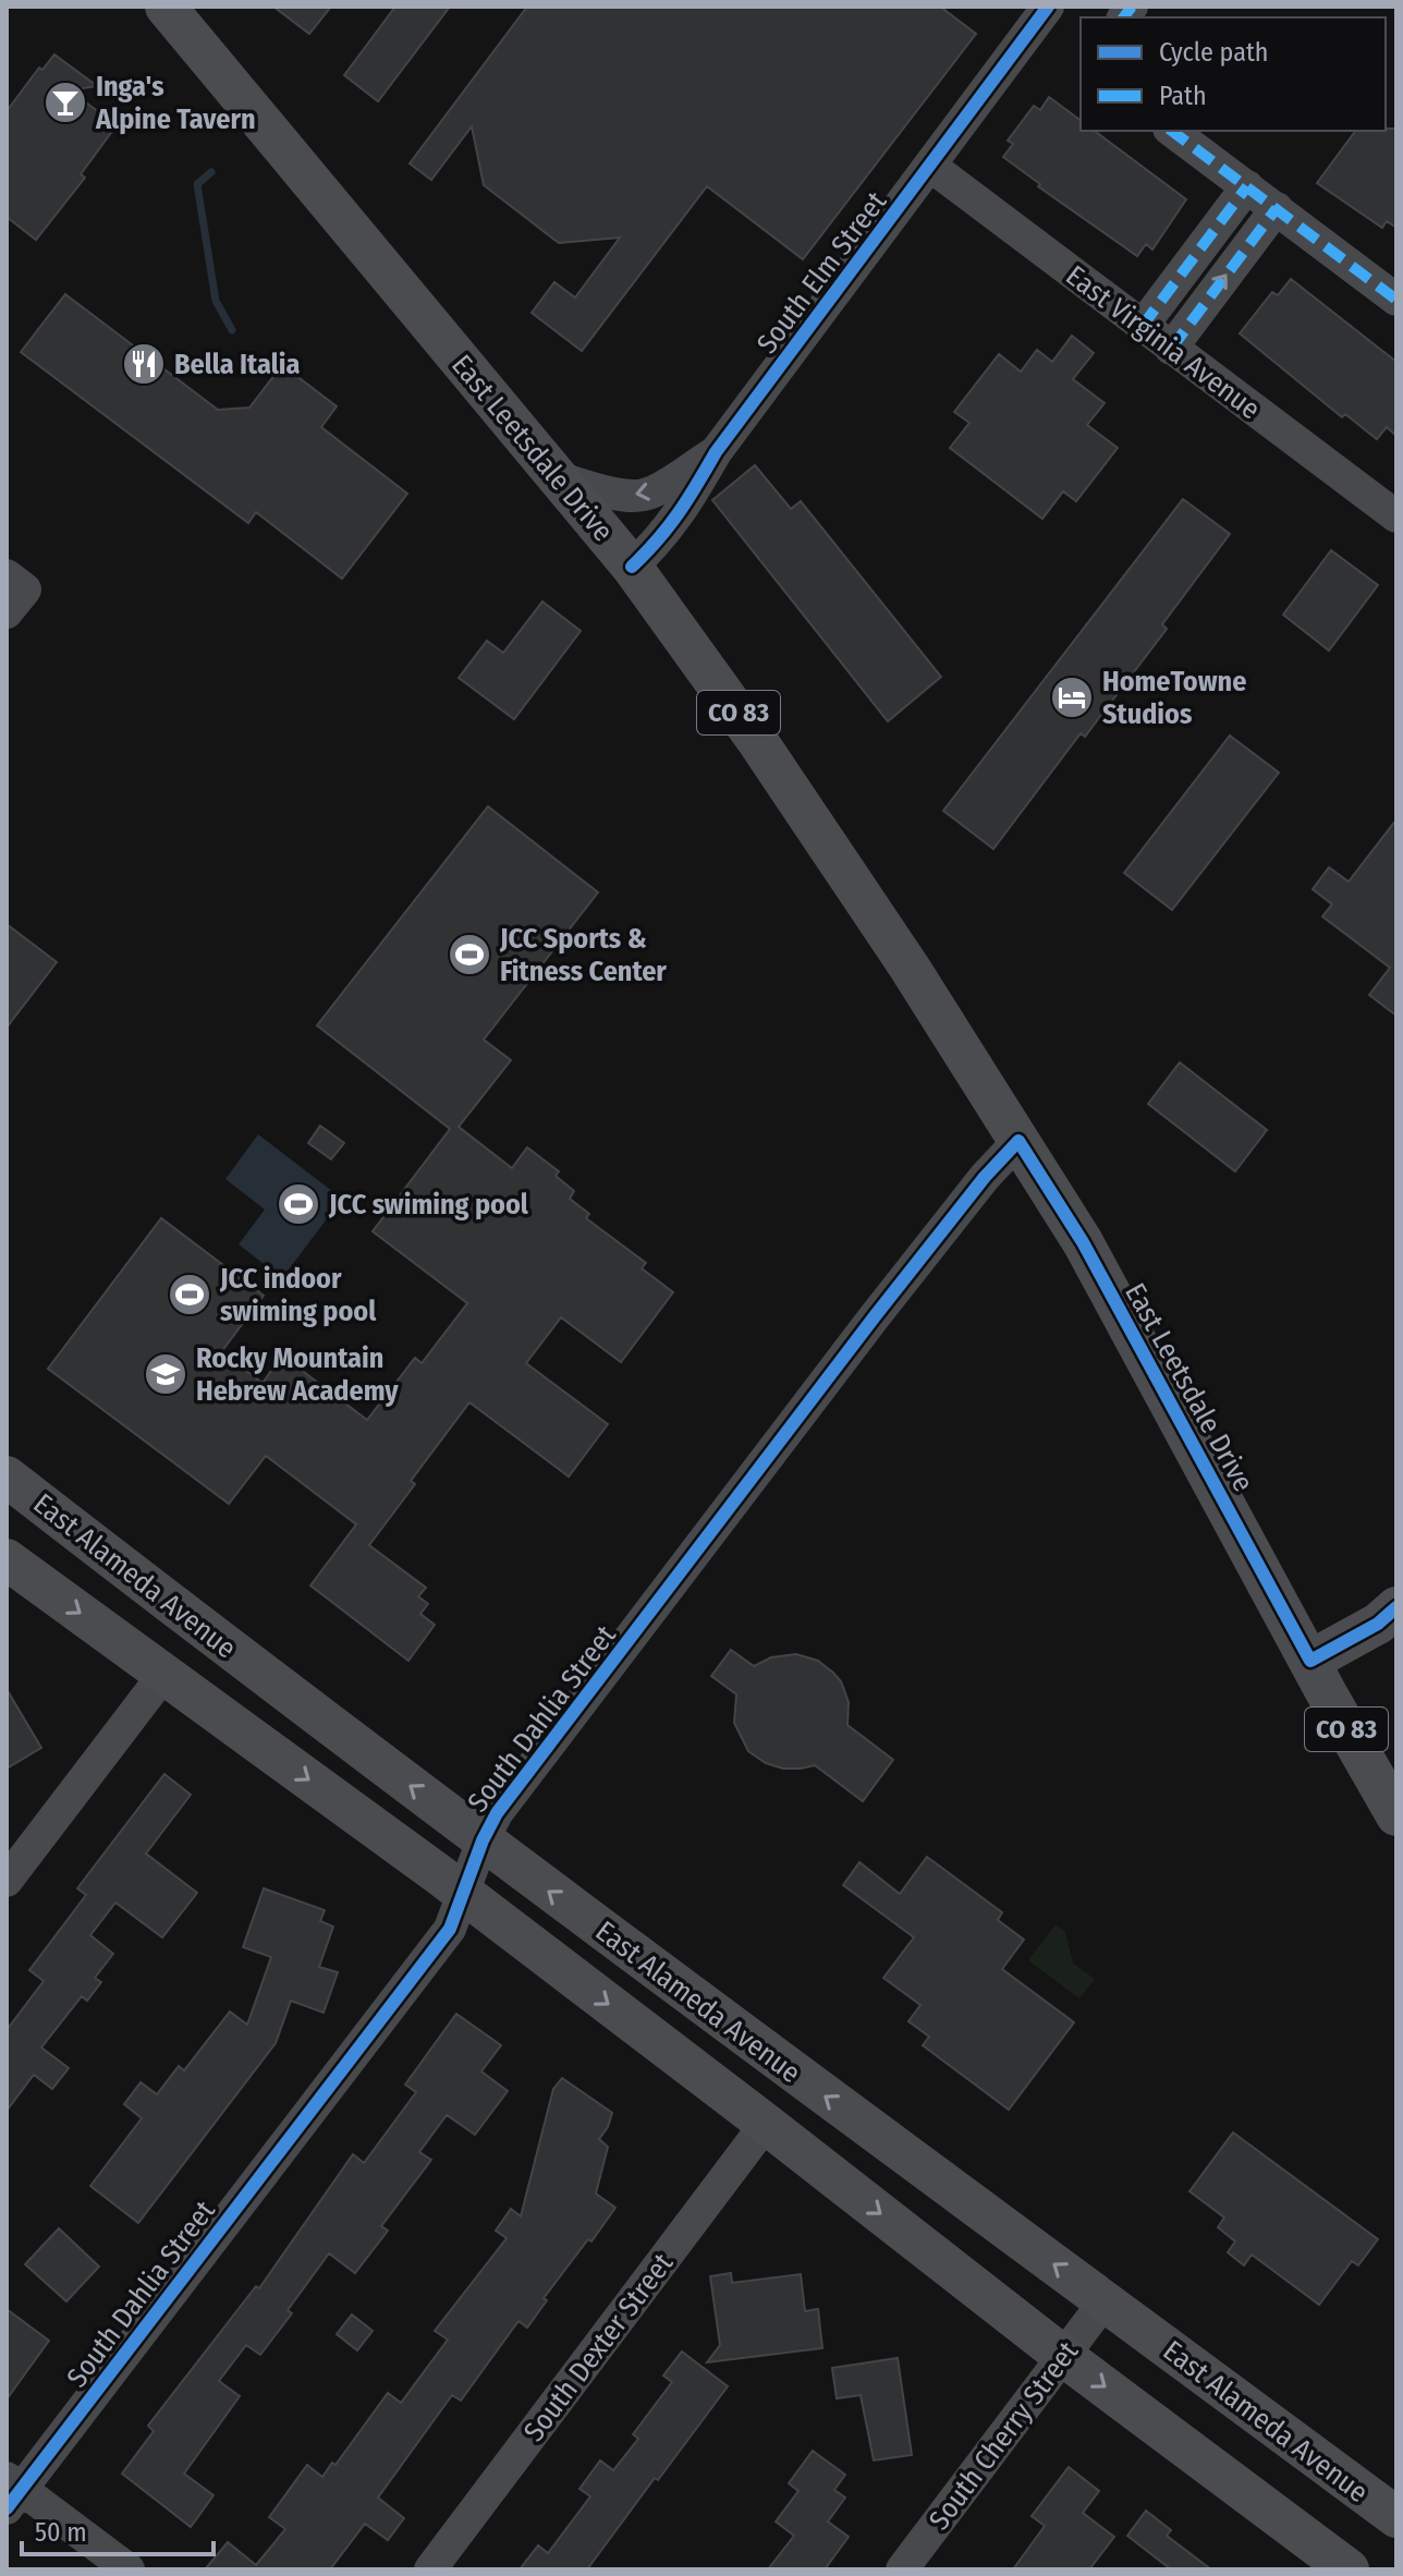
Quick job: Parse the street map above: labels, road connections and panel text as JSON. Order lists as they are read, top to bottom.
{
  "streets": {
    "main road": ["East Leetsdale Drive", "CO 83", "East Alameda Avenue"],
    "street": [
      "South Elm Street",
      "East Virginia Avenue",
      "South Dahlia Street",
      "South Dexter Street",
      "South Cherry Street"
    ]
  },
  "crossings": [
    ["South Elm Street", "East Virginia Avenue"],
    ["South Elm Street", "East Leetsdale Drive"],
    ["East Leetsdale Drive", "South Dahlia Street"],
    ["East Alameda Avenue", "South Dahlia Street"],
    ["East Alameda Avenue", "South Dexter Street"],
    ["East Alameda Avenue", "South Cherry Street"]
  ],
  "places": {
    "bar": ["Inga's Alpine Tavern"],
    "restaurant": ["Bella Italia"],
    "hotel": ["HomeTowne Studios"],
    "sports": ["JCC Sports & Fitness Center", "JCC swiming pool", "JCC indoor swiming pool"],
    "school or university": ["Rocky Mountain Hebrew Academy"]
  },
  "legend": ["Cycle path", "Path"],
  "scale_bar": "50 m"
}
